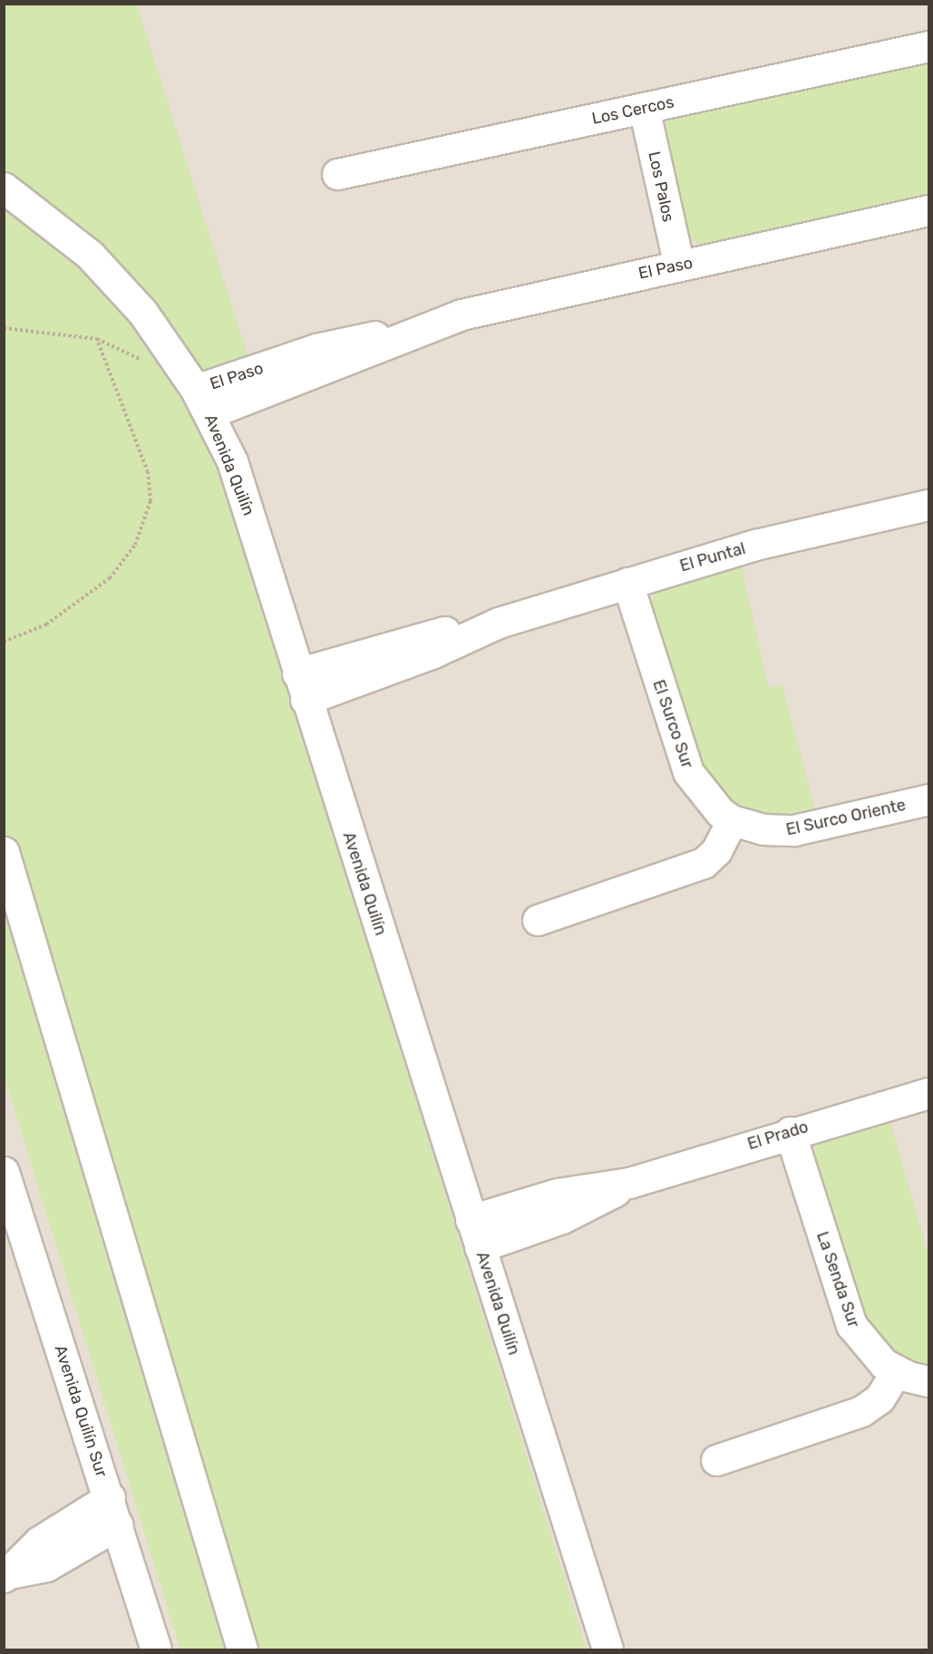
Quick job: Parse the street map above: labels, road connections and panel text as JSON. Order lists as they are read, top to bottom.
{
  "streets": {
    "street": [
      "Los Cercos",
      "Los Palos",
      "El Paso",
      "Avenida Quilín",
      "El Puntal",
      "El Surco Sur",
      "El Surco Oriente",
      "El Prado",
      "La Senda Sur",
      "Avenida Quilín Sur"
    ]
  },
  "crossings": [
    ["Los Cercos", "Los Palos"],
    ["Los Palos", "El Paso"],
    ["El Paso", "Avenida Quilín"],
    ["Avenida Quilín", "El Puntal"],
    ["Avenida Quilín", "El Prado"],
    ["El Puntal", "El Surco Sur"],
    ["El Surco Sur", "El Surco Oriente"],
    ["El Prado", "La Senda Sur"]
  ]
}
